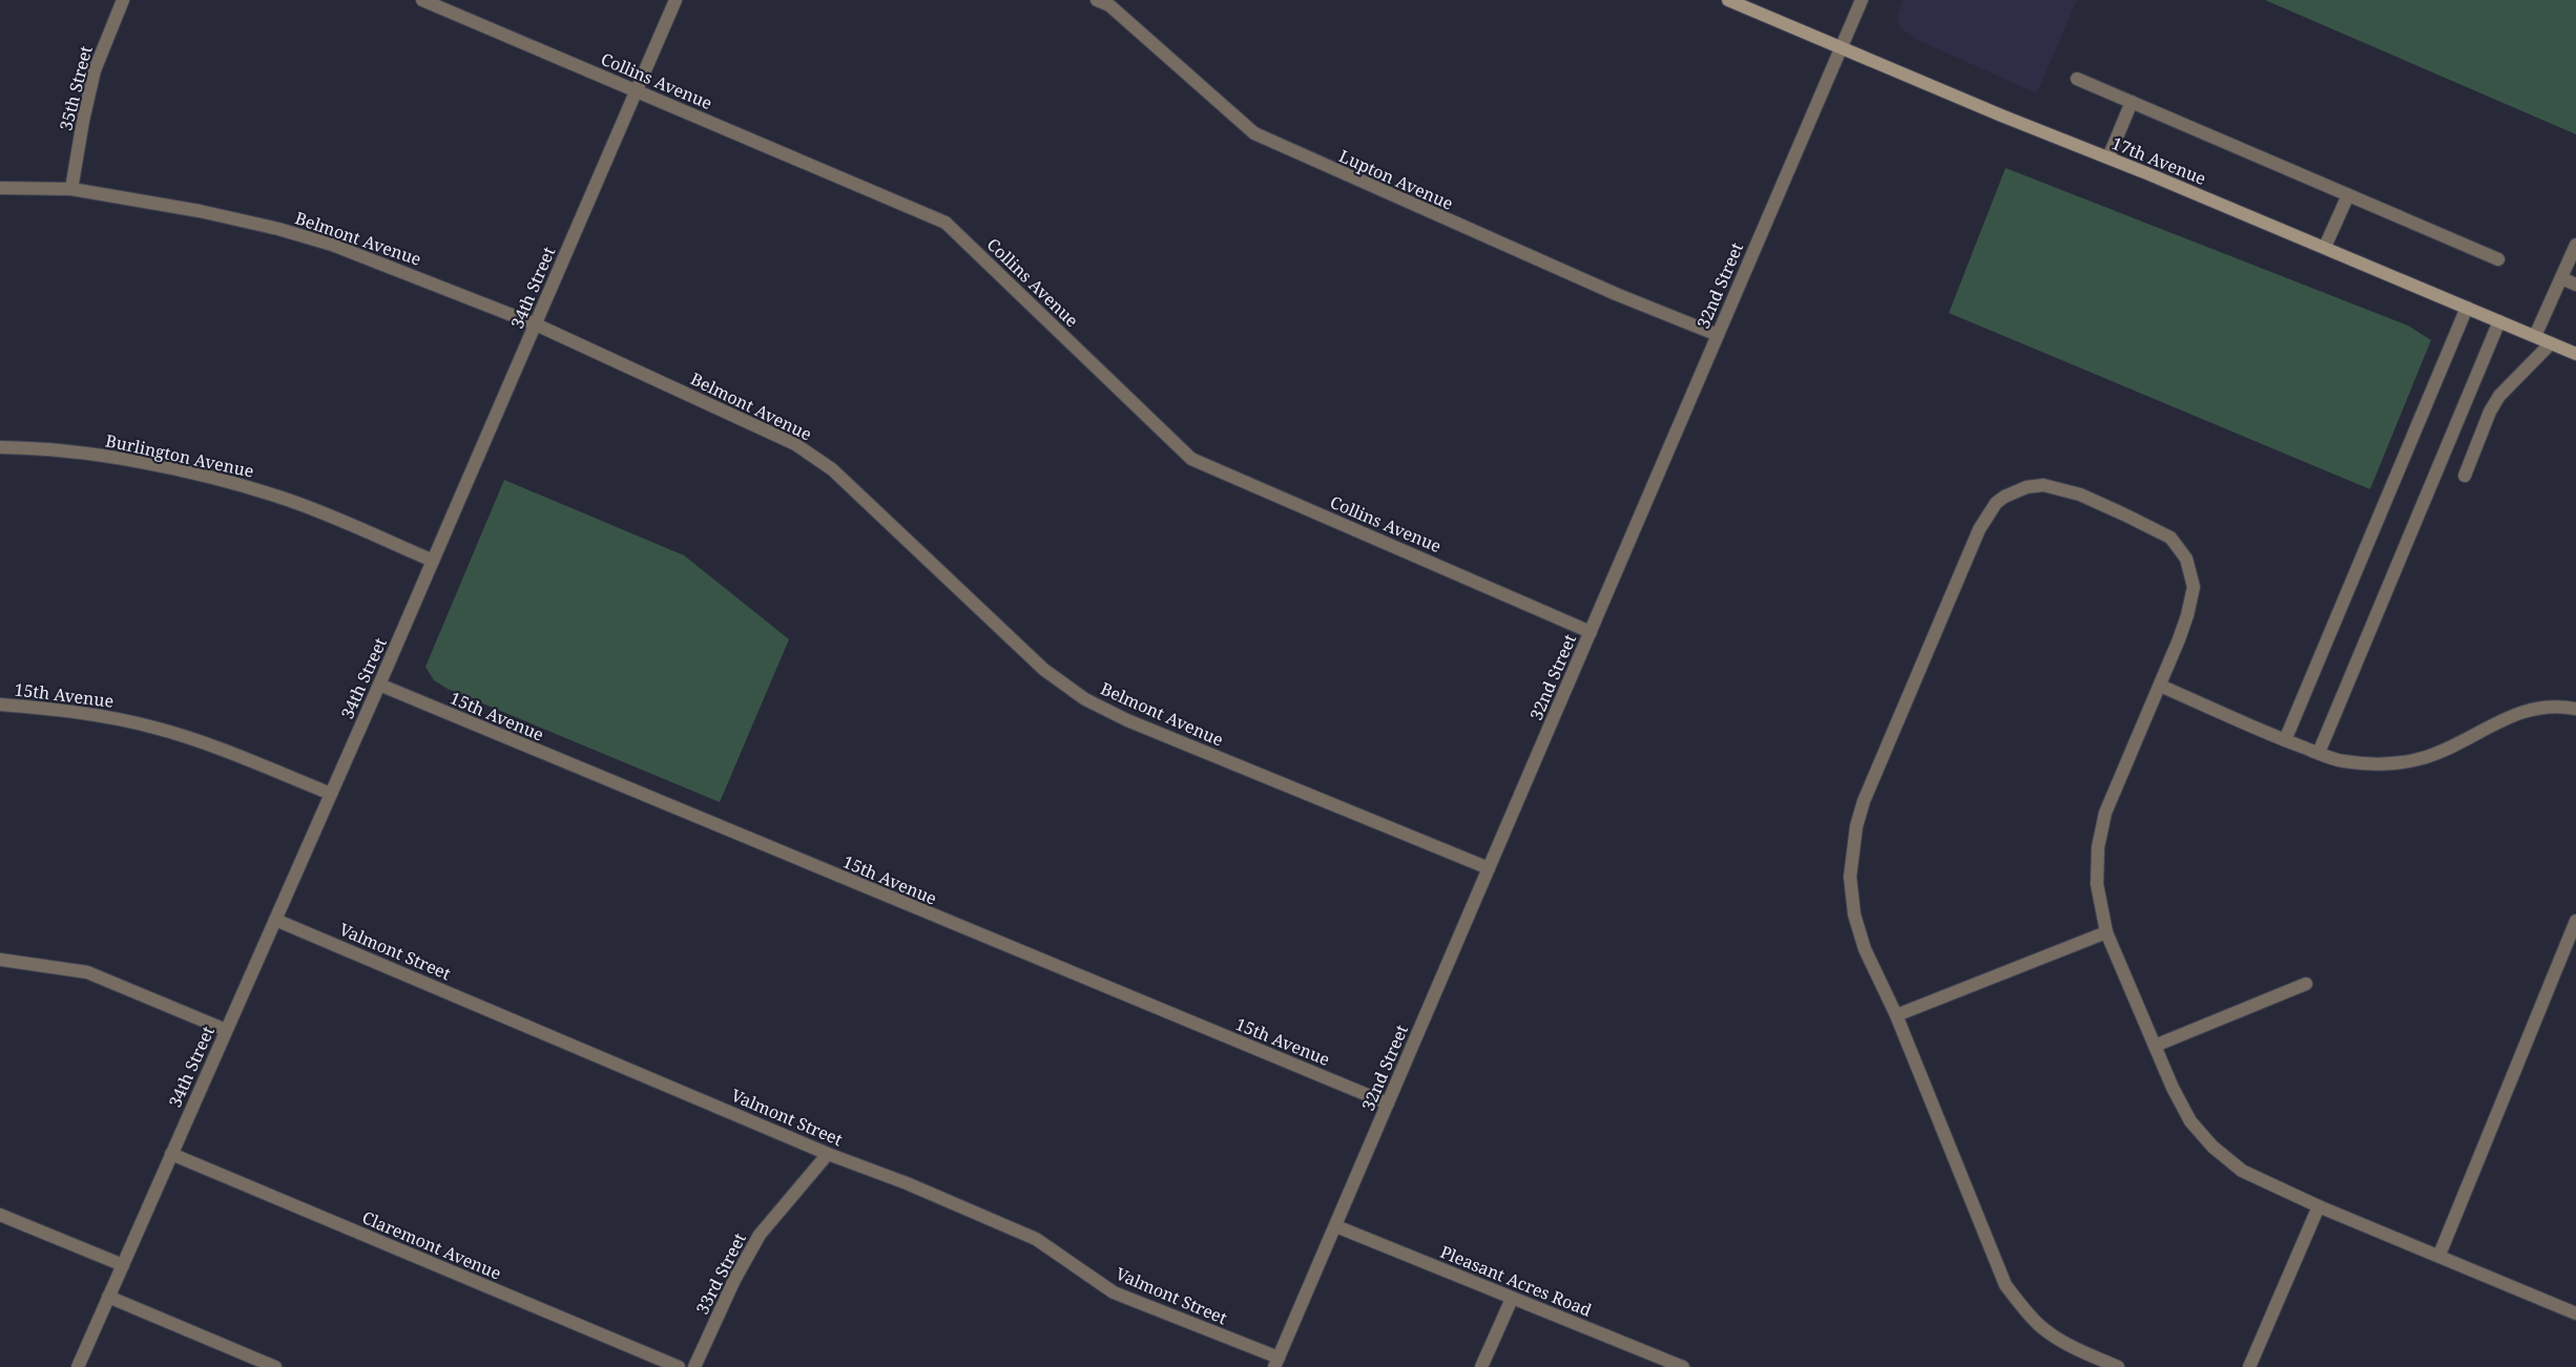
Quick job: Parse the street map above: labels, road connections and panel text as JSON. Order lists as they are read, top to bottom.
{
  "streets": {
    "main road": ["17th Avenue"],
    "street": [
      "Collins Avenue",
      "35th Street",
      "Lupton Avenue",
      "Belmont Avenue",
      "32nd Street",
      "34th Street",
      "Burlington Avenue",
      "15th Avenue",
      "Valmont Street",
      "Claremont Avenue",
      "33rd Street",
      "Pleasant Acres Road"
    ]
  },
  "crossings": [
    ["Collins Avenue", "32nd Street"],
    ["Collins Avenue", "34th Street"],
    ["35th Street", "Belmont Avenue"],
    ["17th Avenue", "32nd Street"],
    ["Lupton Avenue", "32nd Street"],
    ["Belmont Avenue", "32nd Street"],
    ["Belmont Avenue", "34th Street"],
    ["32nd Street", "15th Avenue"],
    ["32nd Street", "Valmont Street"],
    ["32nd Street", "Pleasant Acres Road"],
    ["34th Street", "Burlington Avenue"],
    ["34th Street", "15th Avenue"],
    ["34th Street", "Valmont Street"],
    ["34th Street", "Claremont Avenue"],
    ["Valmont Street", "33rd Street"]
  ]
}
